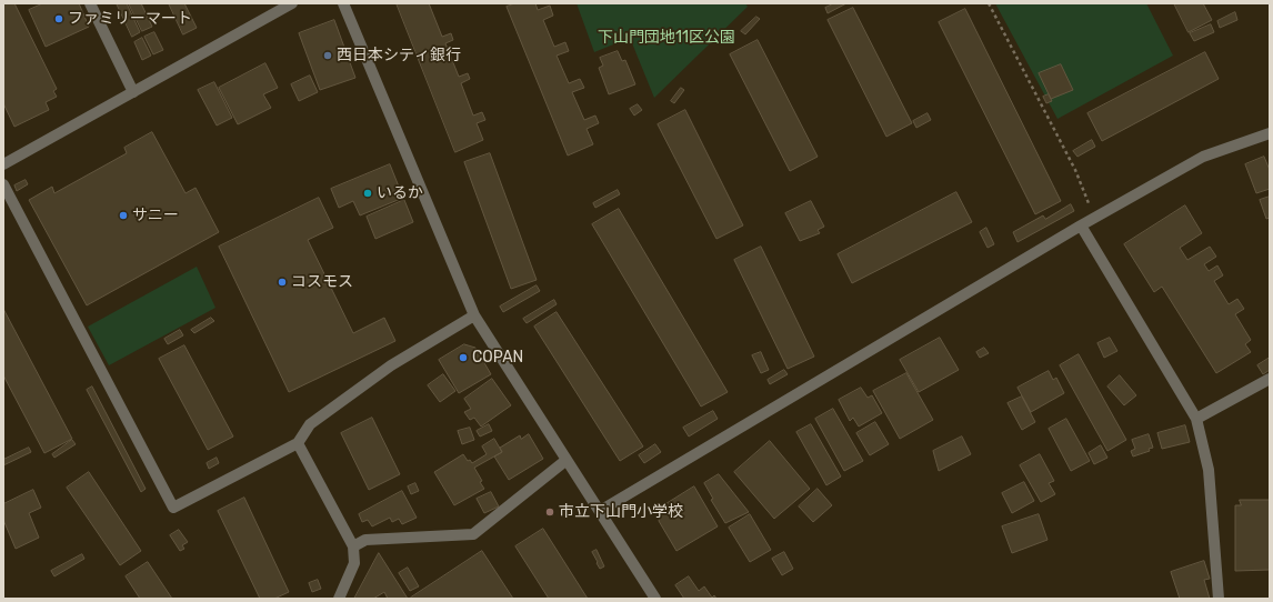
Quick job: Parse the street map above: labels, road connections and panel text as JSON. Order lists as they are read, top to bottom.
{
  "parks": ["下山門団地11区公園"],
  "places": [
    "ファミリーマート",
    "西日本シティ銀行",
    "いるか",
    "サニー",
    "コスモス",
    "COPAN",
    "市立下山門小学校"
  ]
}
